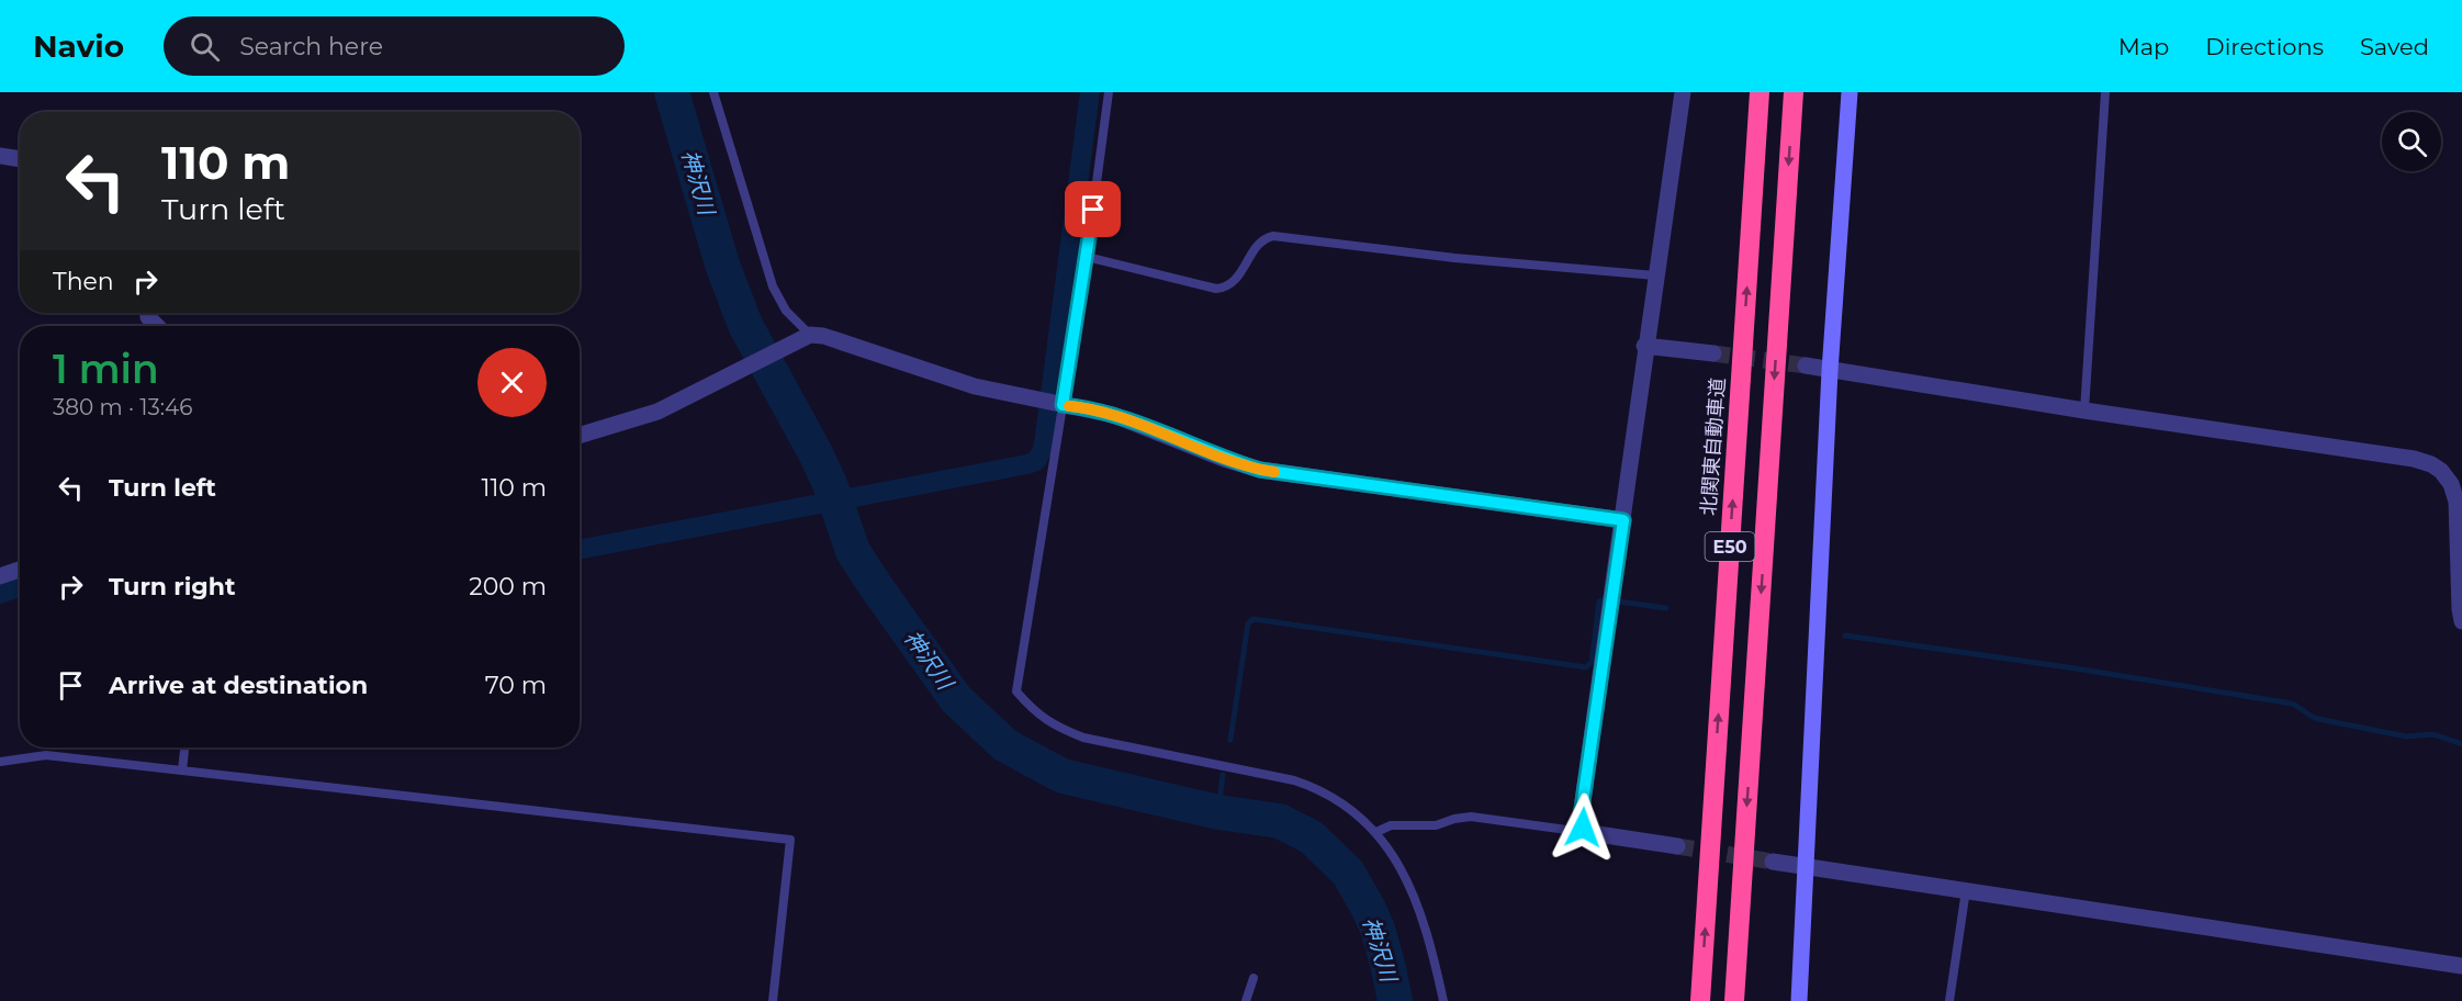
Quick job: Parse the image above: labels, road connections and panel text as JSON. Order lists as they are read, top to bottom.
{
  "streets": {
    "highway": ["北関東自動車道", "E50"]
  },
  "water": ["神沢川"],
  "page": {
    "header": "Navio",
    "search": "Search here",
    "nav": ["Map", "Directions", "Saved"],
    "turn": ["110 m", "Turn left"],
    "then": "Then",
    "heading": ["1 min", "380 m · 13:46"],
    "list": [
      {
        "name": "Turn left",
        "value": "110 m"
      },
      {
        "name": "Turn right",
        "value": "200 m"
      },
      {
        "name": "Arrive at destination",
        "value": "70 m"
      }
    ]
  }
}
